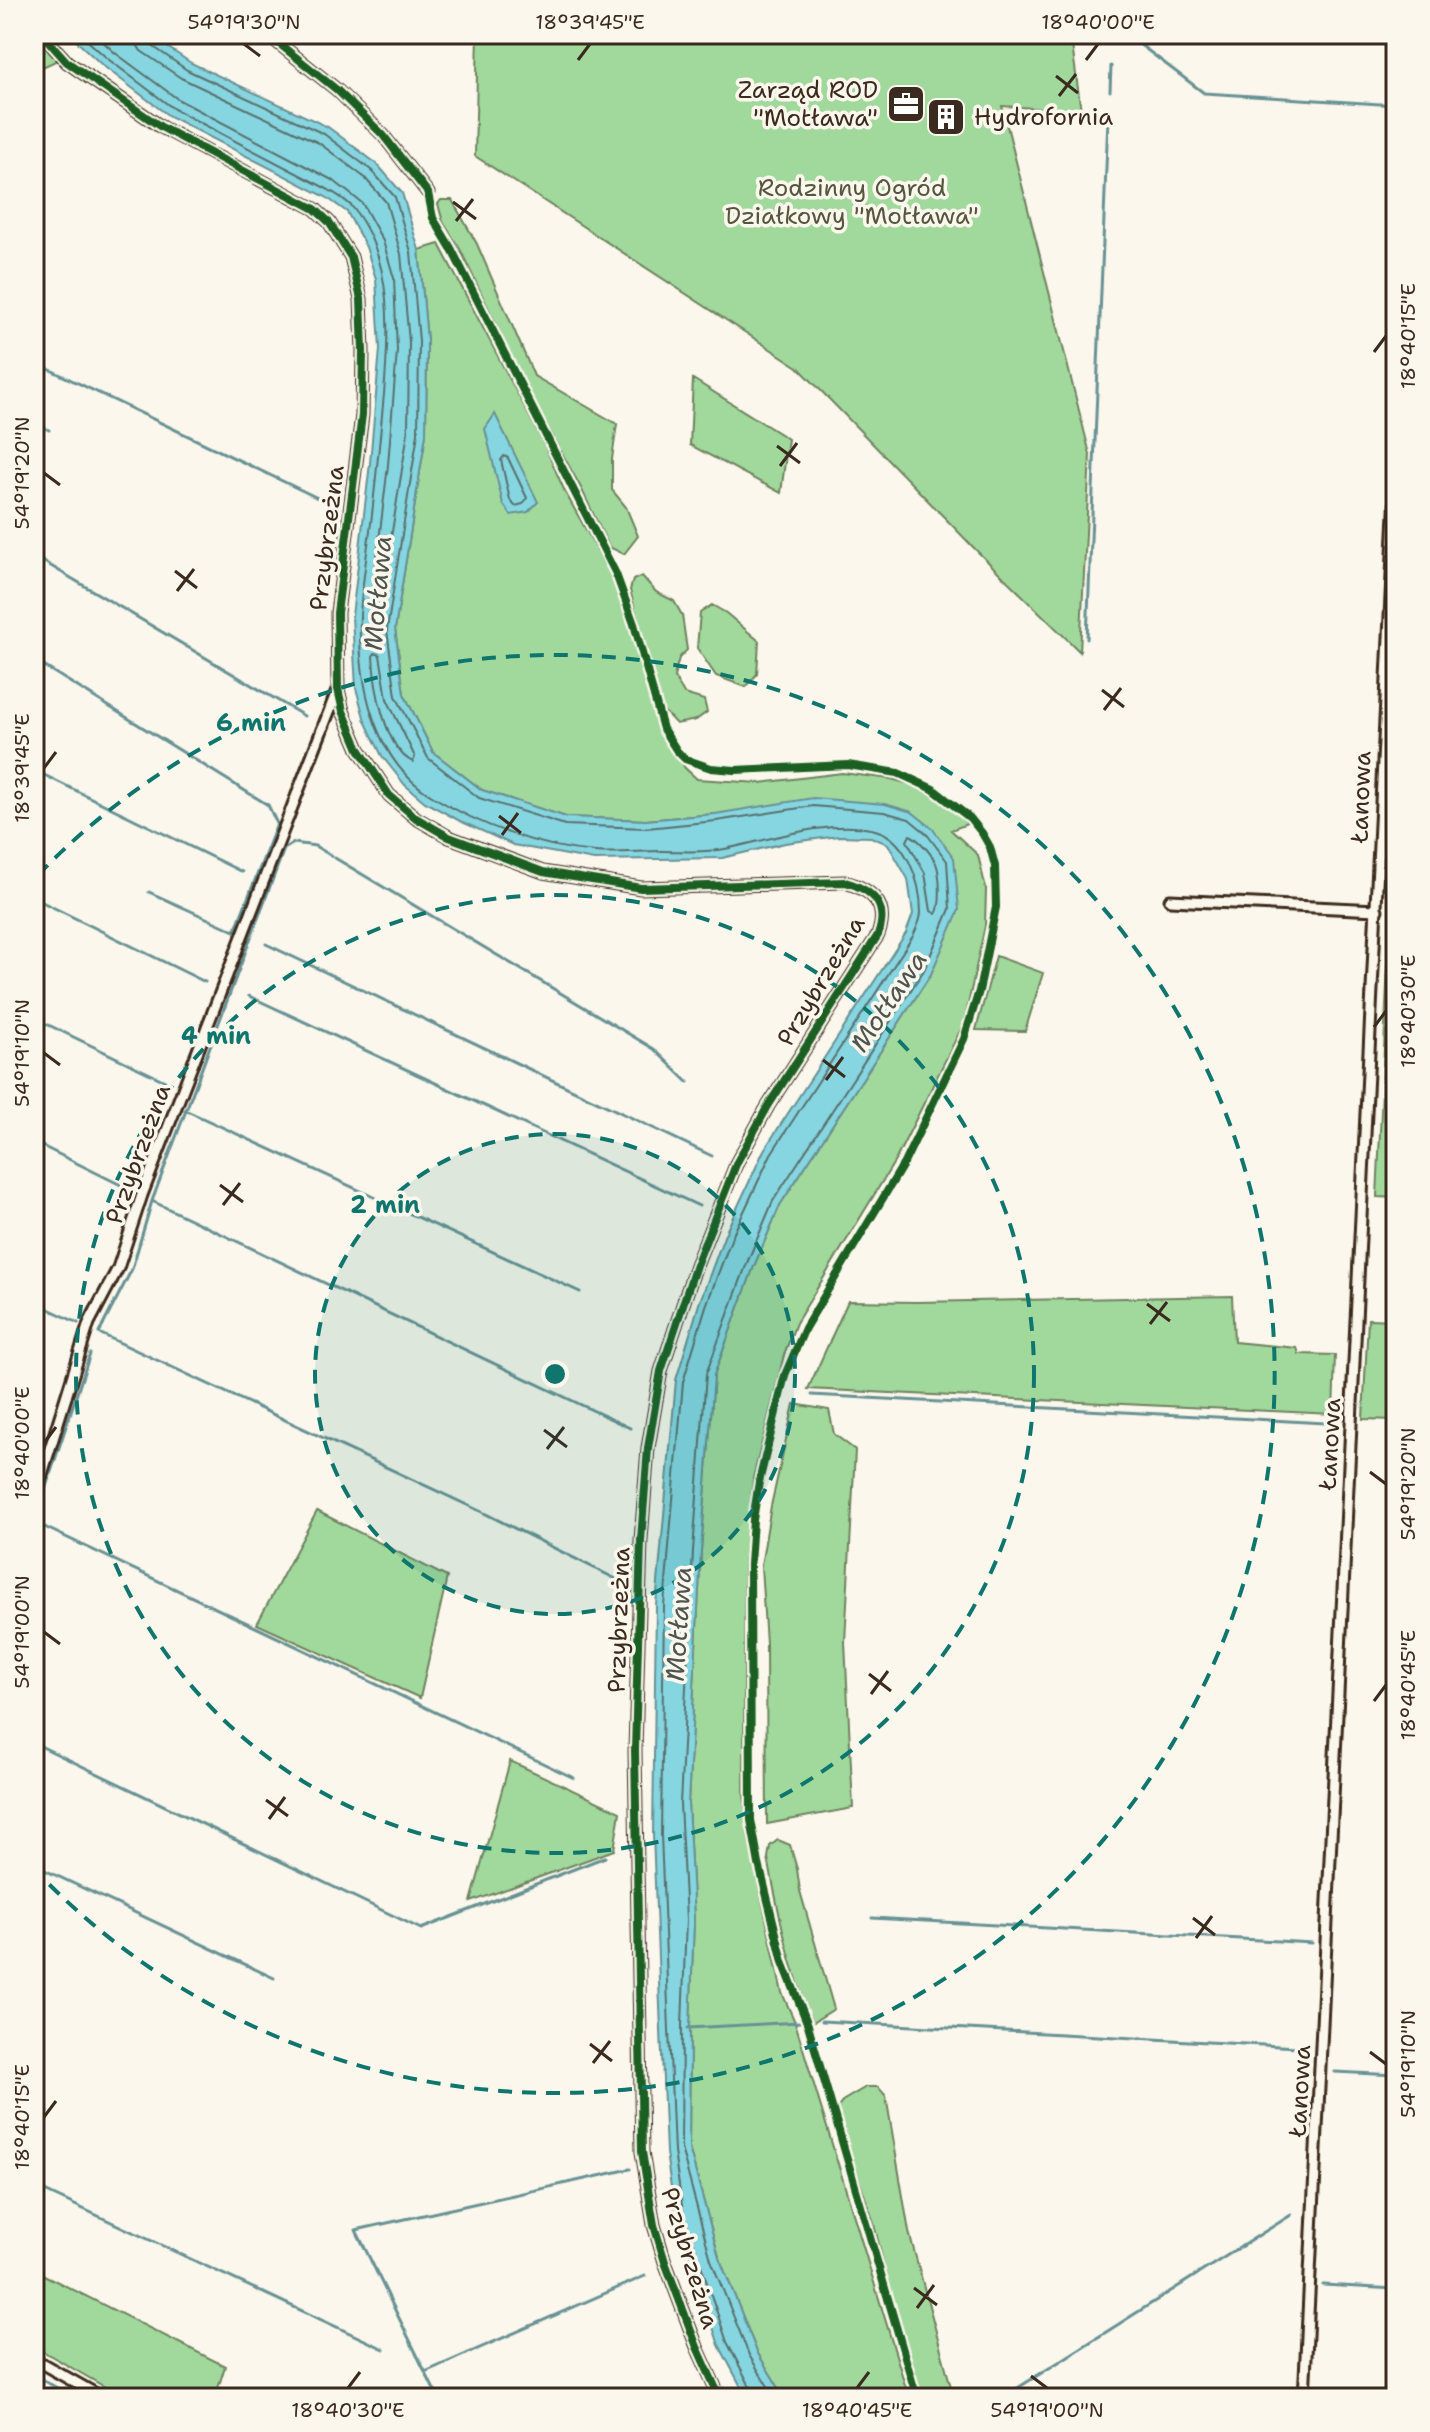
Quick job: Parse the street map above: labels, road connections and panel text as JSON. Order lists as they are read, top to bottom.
{
  "streets": {
    "street": ["Przybrzeżna", "Łanowa"]
  },
  "water": ["Motława"],
  "parks": ["Rodzinny Ogród Działkowy \"Motława\""],
  "places": {
    "office": ["Zarząd ROD \"Motława\""],
    "building": ["Hydrofornia"]
  },
  "coordinates": [
    "54°19'30\"N",
    "18°39'45\"E",
    "18°40'00\"E",
    "18°40'15\"E",
    "54°19'20\"N",
    "18°40'30\"E",
    "54°19'10\"N",
    "54°19'00\"N",
    "18°40'45\"E"
  ],
  "rings": ["6 min", "4 min", "2 min"]
}
